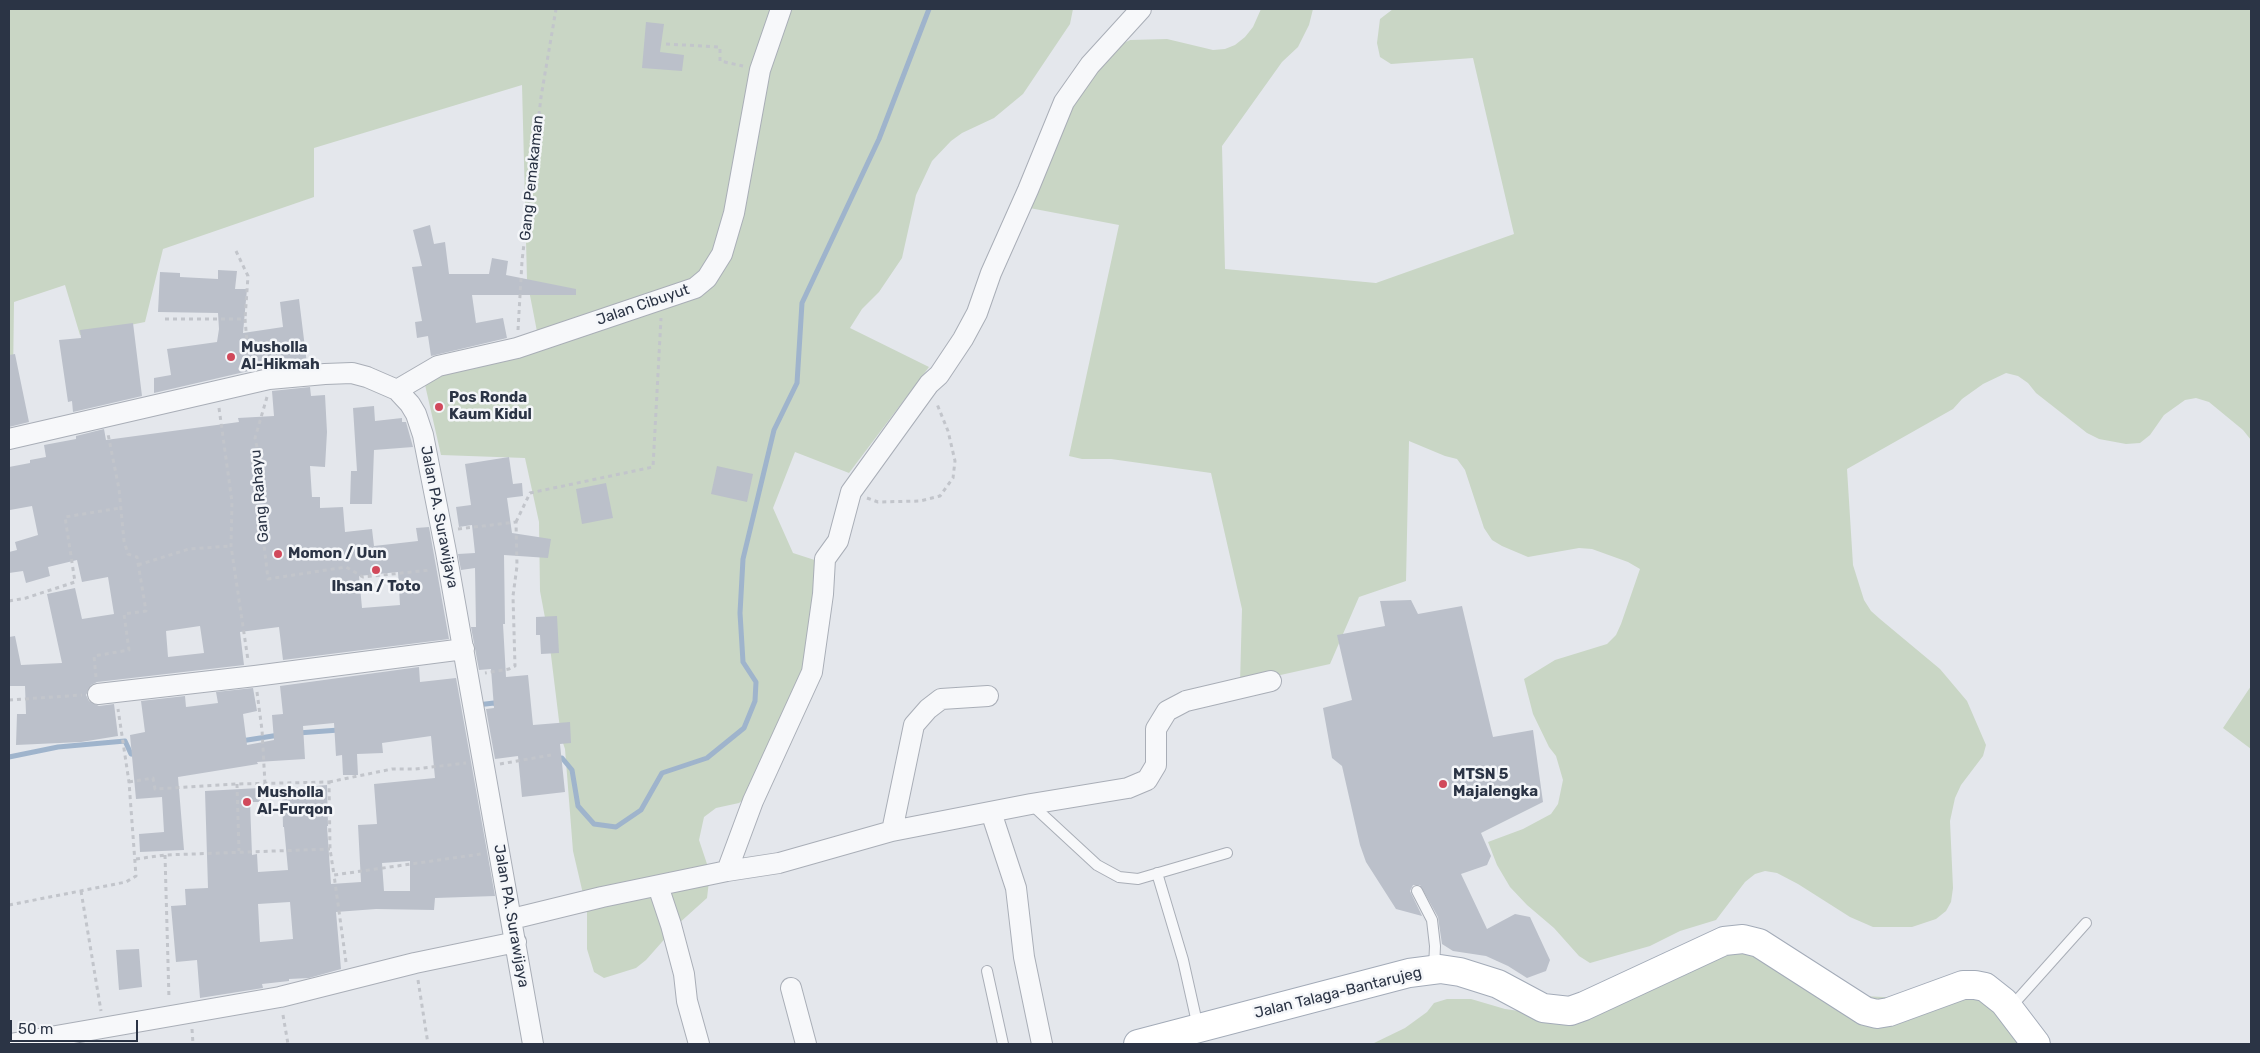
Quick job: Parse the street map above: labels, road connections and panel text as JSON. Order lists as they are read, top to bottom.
{
  "streets": {
    "main road": ["Jalan Talaga-Bantarujeg"],
    "street": ["Jalan Cibuyut", "Jalan PA. Surawijaya"],
    "path": ["Gang Pemakaman", "Gang Rahayu"]
  },
  "crossings": [
    ["Gang Pemakaman", "Jalan Cibuyut"],
    ["Jalan Cibuyut", "Jalan PA. Surawijaya"],
    ["Gang Rahayu", "Jalan PA. Surawijaya"]
  ],
  "places": [
    "Musholla Al-Hikmah",
    "Pos Ronda Kaum Kidul",
    "Momon / Uun",
    "Ihsan / Toto",
    "MTSN 5 Majalengka",
    "Musholla Al-Furqon"
  ],
  "scale_bar": "50 m"
}
